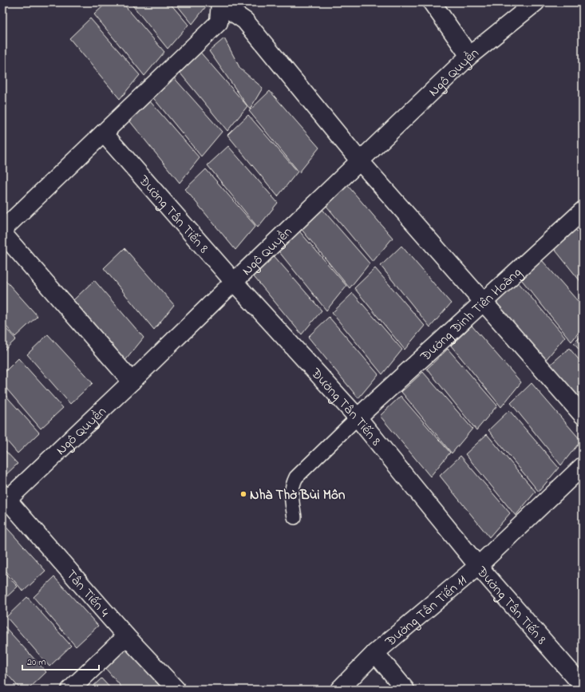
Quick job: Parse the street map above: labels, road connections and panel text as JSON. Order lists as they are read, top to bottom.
{
  "streets": {
    "street": [
      "Ngô Quyền",
      "Đường Tân Tiến 8",
      "Đường Đinh Tiên Hoàng",
      "Tân Tiến 4",
      "Đường Tân Tiến 11"
    ]
  },
  "crossings": [
    ["Ngô Quyền", "Đường Tân Tiến 8"],
    ["Ngô Quyền", "Tân Tiến 4"],
    ["Đường Tân Tiến 8", "Đường Đinh Tiên Hoàng"],
    ["Đường Tân Tiến 8", "Đường Tân Tiến 11"]
  ],
  "places": ["Nhà Thờ Bùi Môn"],
  "scale_bar": "20 m"
}
